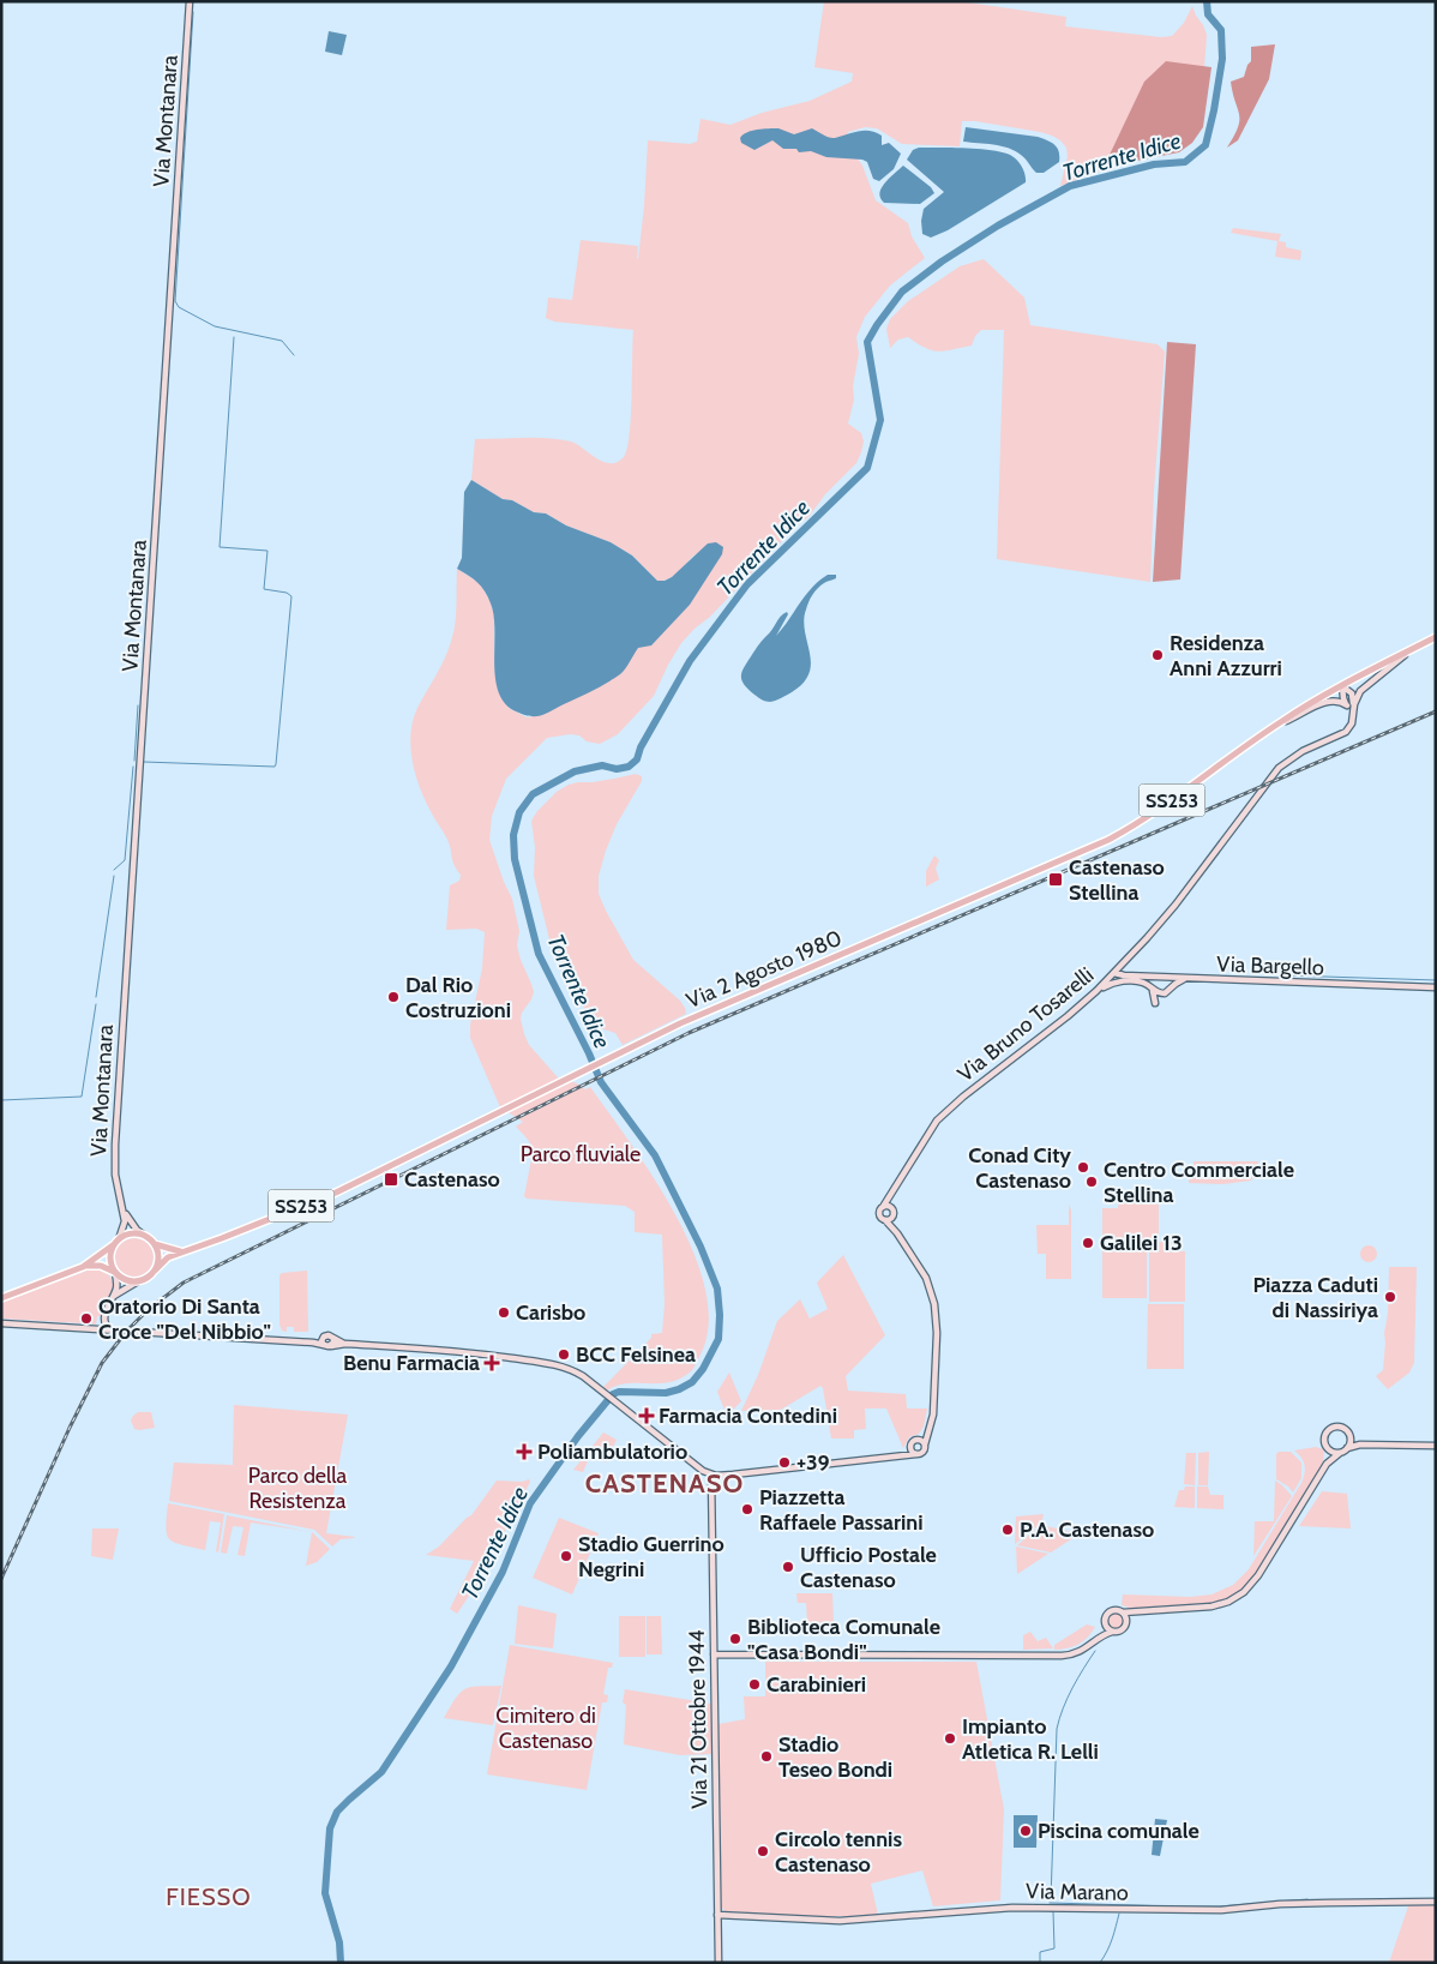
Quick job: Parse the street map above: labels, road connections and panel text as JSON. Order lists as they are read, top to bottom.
{
  "streets": {
    "main road": ["SS253", "Via 2 Agosto 1980", "Via Bruno Tosarelli"],
    "street": [
      "Via Montanara",
      "Via Bargello",
      "Via 21 Ottobre 1944",
      "Via Marano"
    ]
  },
  "crossings": [
    ["Via Montanara", "SS253"],
    ["Via Montanara", "Via 2 Agosto 1980"],
    ["SS253", "Via 2 Agosto 1980"],
    ["Via Bargello", "Via Bruno Tosarelli"],
    ["Via 2 Agosto 1980", "Via Bruno Tosarelli"],
    ["Via 21 Ottobre 1944", "Via Marano"]
  ],
  "districts": ["CASTENASO", "FIESSO"],
  "water": ["Torrente Idice"],
  "parks": ["Parco fluviale", "Parco della Resistenza", "Cimitero di Castenaso"],
  "places": {
    "other": [
      "Residenza Anni Azzurri",
      "Dal Rio Costruzioni",
      "Conad City Castenaso",
      "Centro Commerciale Stellina",
      "Galilei 13",
      "Piazza Caduti di Nassiriya",
      "Carisbo",
      "Oratorio Di Santa Croce \"Del Nibbio\"",
      "BCC Felsinea",
      "+39",
      "Piazzetta Raffaele Passarini",
      "P.A. Castenaso",
      "Stadio Guerrino Negrini",
      "Ufficio Postale Castenaso",
      "Biblioteca Comunale \"Casa Bondi\"",
      "Carabinieri",
      "Impianto Atletica R. Lelli",
      "Stadio Teseo Bondi",
      "Piscina comunale",
      "Circolo tennis Castenaso"
    ],
    "transit": ["Castenaso Stellina", "Castenaso"],
    "health": ["Benu Farmacia", "Farmacia Contedini", "Poliambulatorio"]
  }
}
